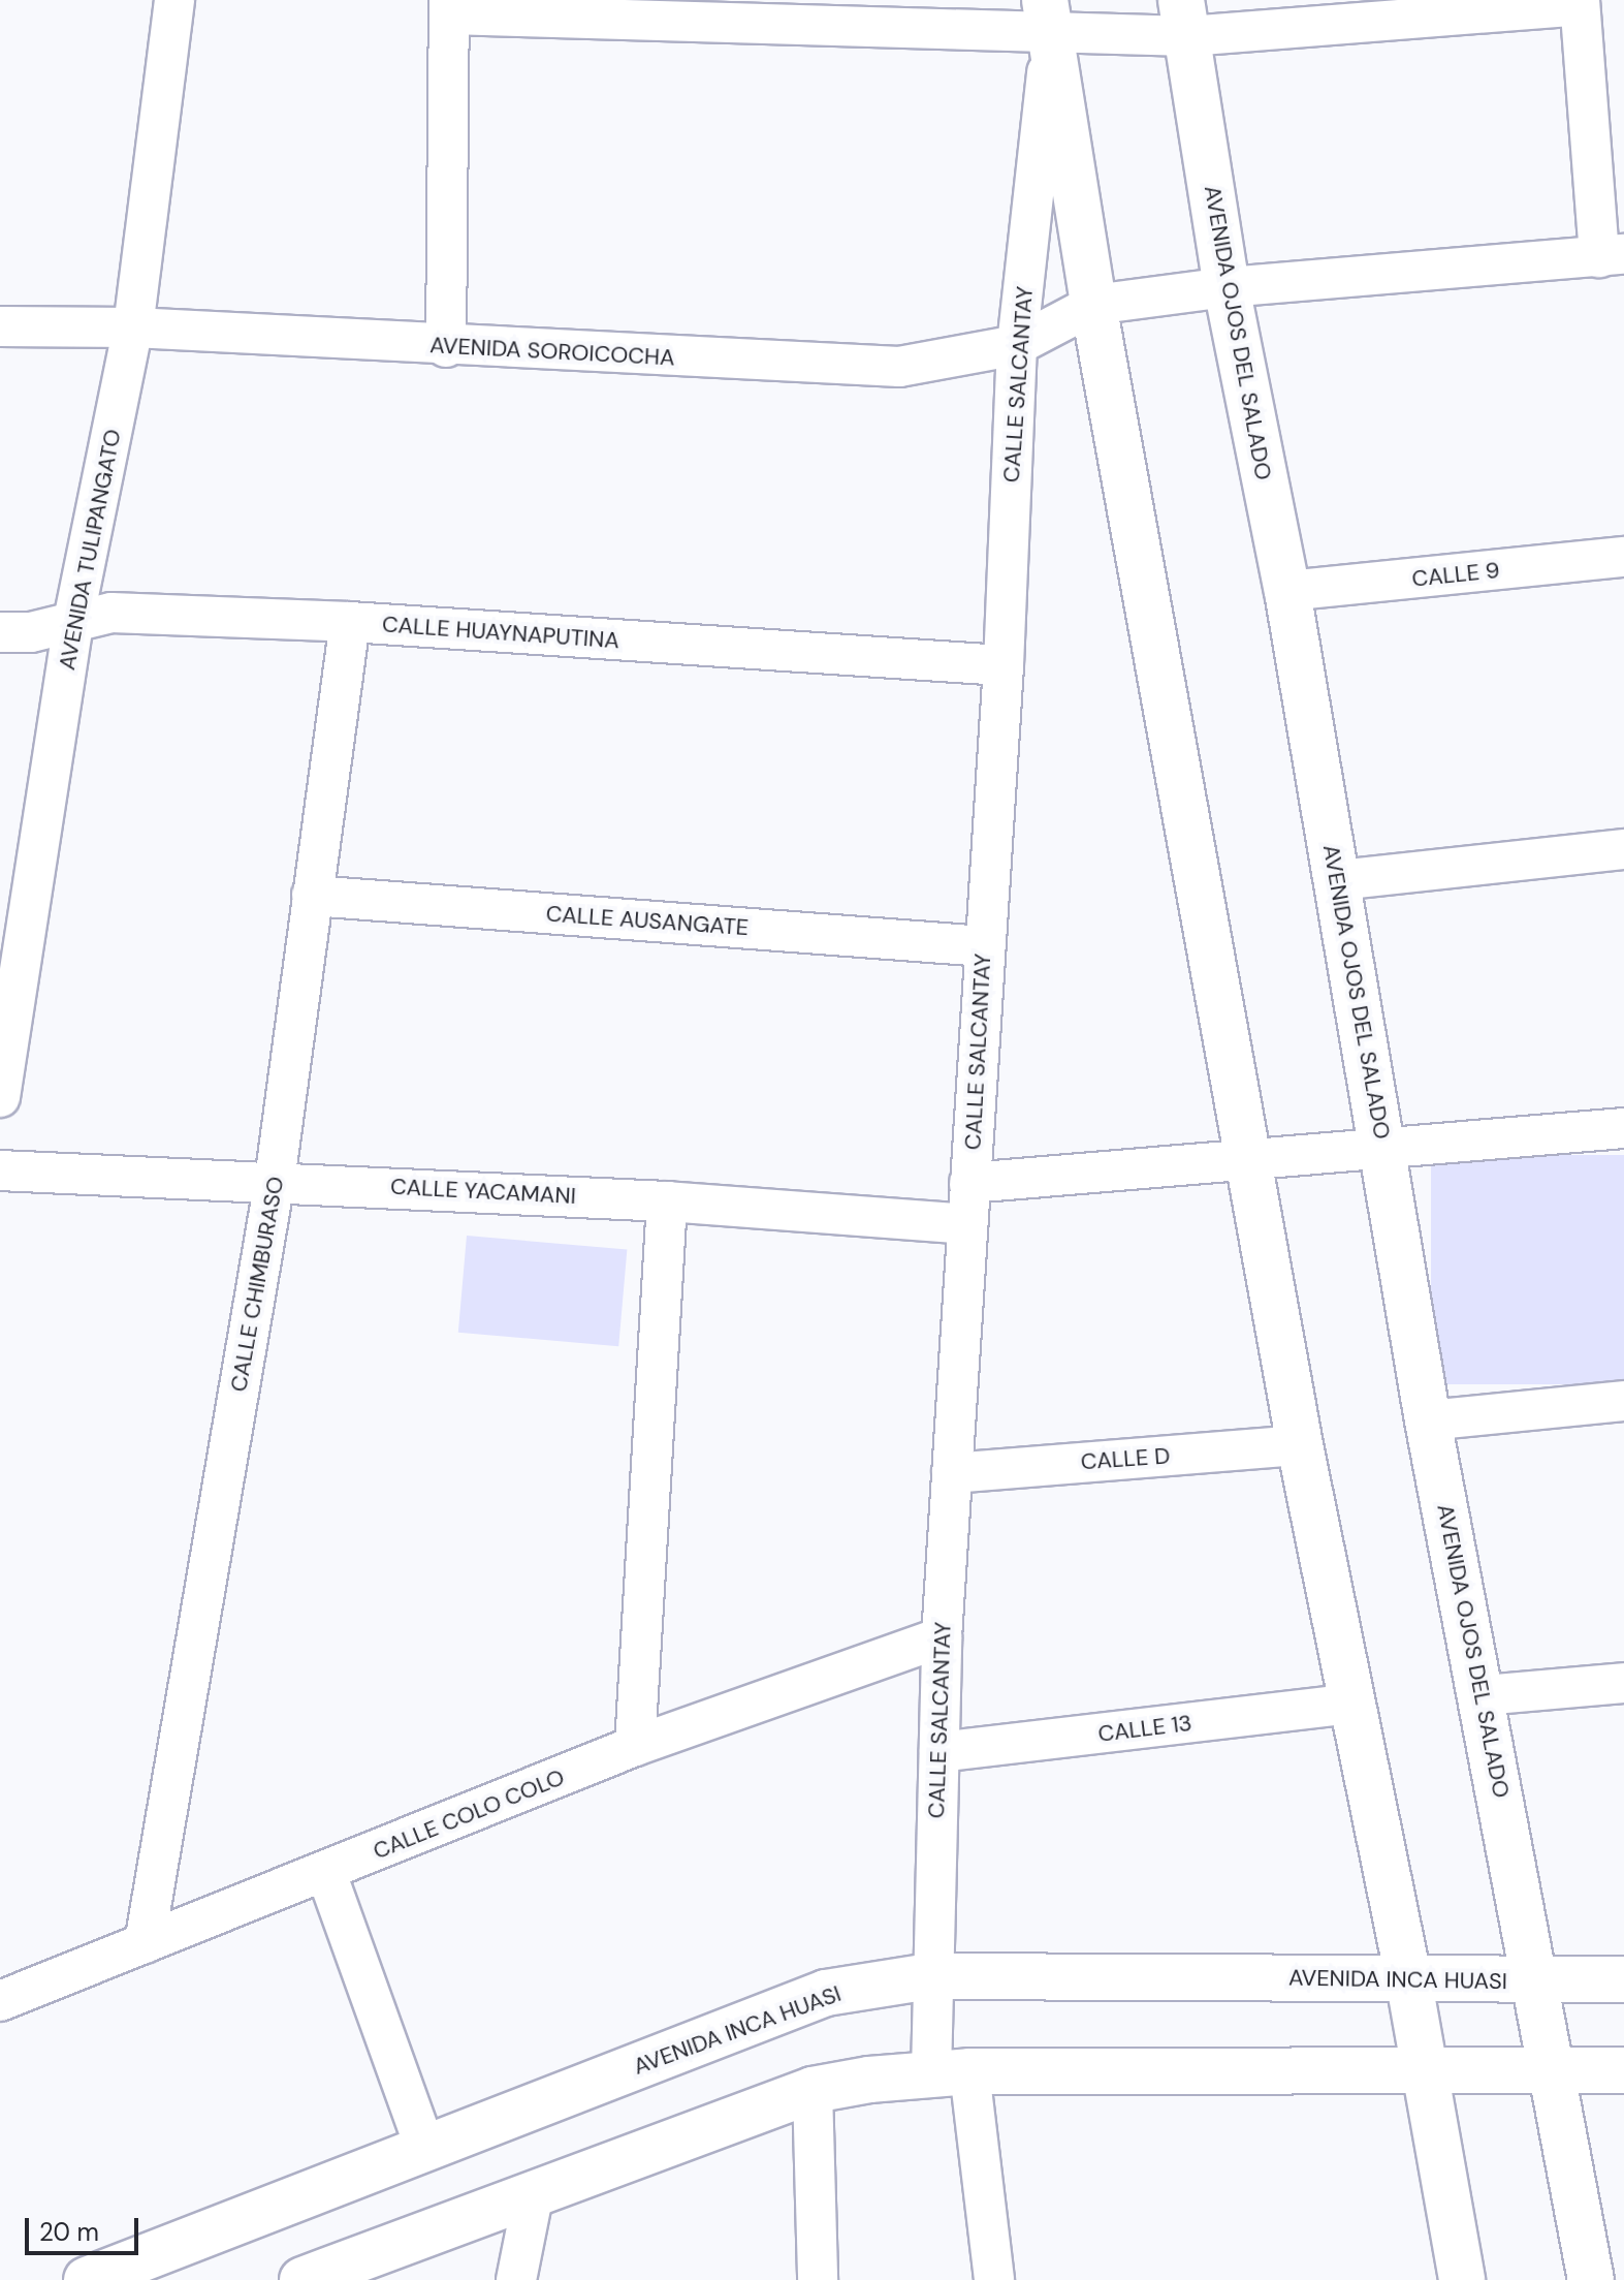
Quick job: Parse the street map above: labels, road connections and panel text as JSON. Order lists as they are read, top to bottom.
{
  "streets": {
    "street": [
      "AVENIDA OJOS DEL SALADO",
      "AVENIDA SOROICOCHA",
      "CALLE SALCANTAY",
      "AVENIDA TULIPANGATO",
      "CALLE 9",
      "CALLE HUAYNAPUTINA",
      "CALLE AUSANGATE",
      "CALLE YACAMANI",
      "CALLE CHIMBURASO",
      "CALLE D",
      "CALLE 13",
      "CALLE COLO COLO",
      "AVENIDA INCA HUASI"
    ]
  },
  "crossings": [
    ["AVENIDA OJOS DEL SALADO", "CALLE 9"],
    ["AVENIDA OJOS DEL SALADO", "AVENIDA INCA HUASI"],
    ["AVENIDA SOROICOCHA", "CALLE SALCANTAY"],
    ["AVENIDA SOROICOCHA", "AVENIDA TULIPANGATO"],
    ["CALLE SALCANTAY", "CALLE HUAYNAPUTINA"],
    ["CALLE SALCANTAY", "CALLE AUSANGATE"],
    ["CALLE SALCANTAY", "CALLE YACAMANI"],
    ["CALLE SALCANTAY", "CALLE D"],
    ["CALLE SALCANTAY", "CALLE 13"],
    ["CALLE SALCANTAY", "CALLE COLO COLO"],
    ["CALLE SALCANTAY", "AVENIDA INCA HUASI"],
    ["AVENIDA TULIPANGATO", "CALLE HUAYNAPUTINA"],
    ["CALLE HUAYNAPUTINA", "CALLE CHIMBURASO"],
    ["CALLE AUSANGATE", "CALLE CHIMBURASO"],
    ["CALLE YACAMANI", "CALLE CHIMBURASO"],
    ["CALLE CHIMBURASO", "CALLE COLO COLO"]
  ],
  "scale_bar": "20 m"
}
